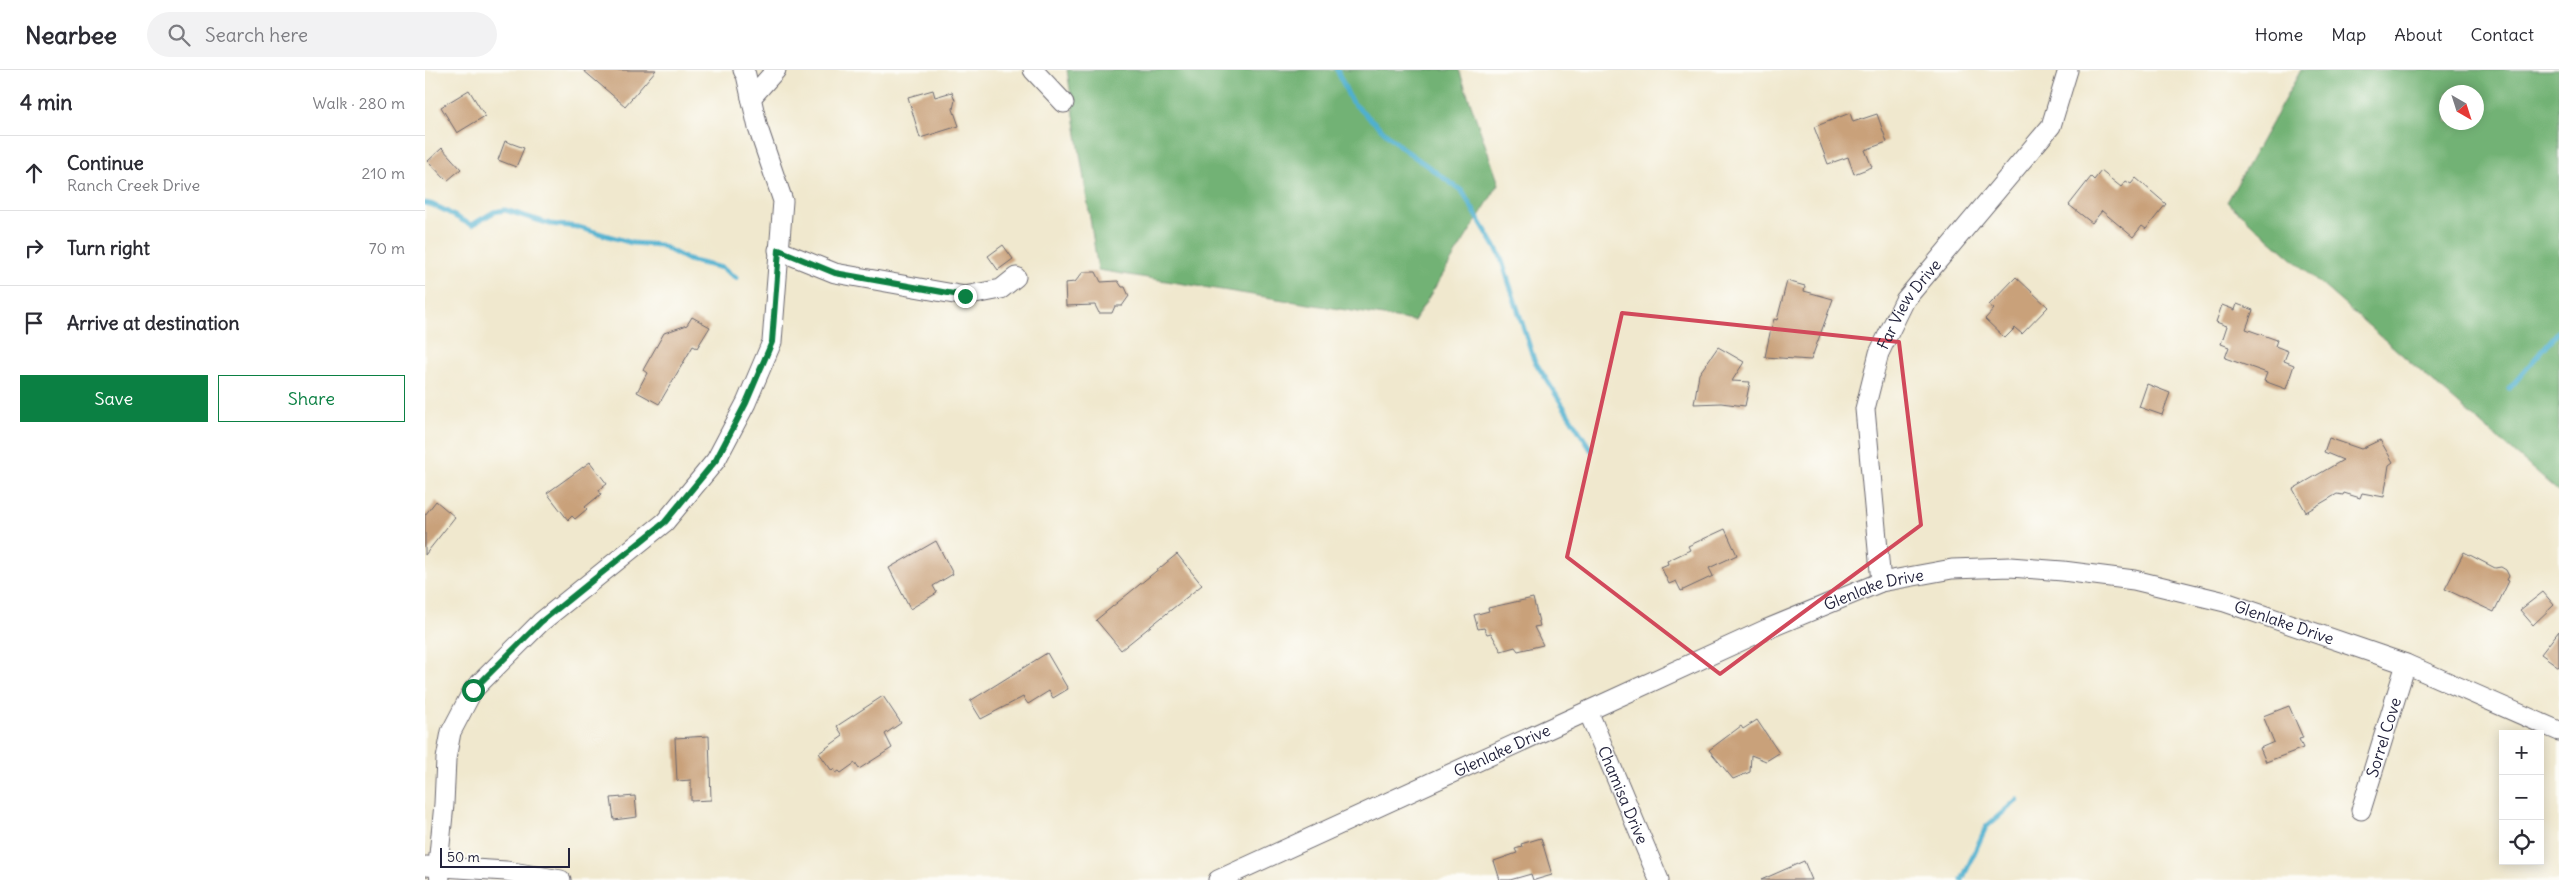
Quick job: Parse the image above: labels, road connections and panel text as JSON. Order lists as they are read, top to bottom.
{
  "streets": {
    "street": [
      "Far View Drive",
      "Glenlake Drive",
      "Sorrel Cove",
      "Chamisa Drive"
    ]
  },
  "crossings": [
    ["Far View Drive", "Glenlake Drive"],
    ["Glenlake Drive", "Sorrel Cove"],
    ["Glenlake Drive", "Chamisa Drive"]
  ],
  "scale_bar": "50 m",
  "north": "bottom right",
  "page": {
    "header": "Nearbee",
    "search": "Search here",
    "nav": [
      "Home",
      "Map",
      "About",
      "Contact"
    ],
    "heading": ["4 min", "Walk · 280 m"],
    "list": [
      ["Continue", "Ranch Creek Drive", "210 m"],
      ["Turn right", "70 m"],
      "Arrive at destination"
    ],
    "buttons": ["Save", "Share"],
    "map_buttons": ["+", "−"],
    "scale": "50 m"
  }
}
